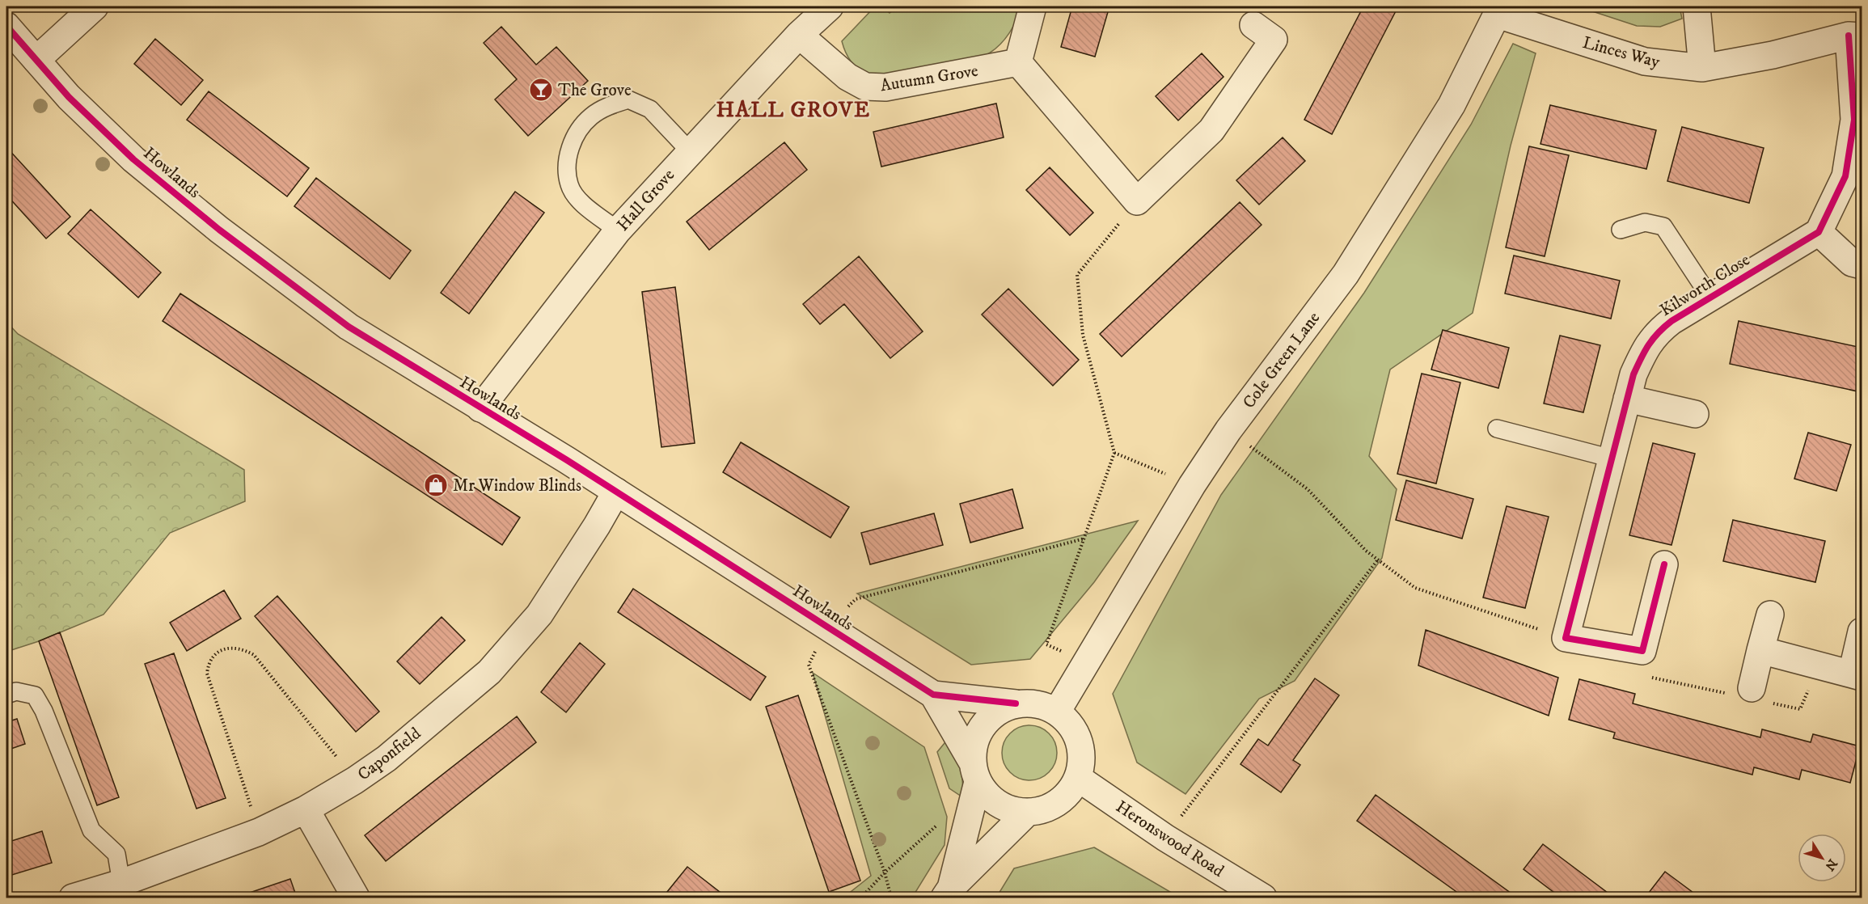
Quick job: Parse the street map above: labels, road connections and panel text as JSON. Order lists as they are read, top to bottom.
{
  "streets": {
    "street": [
      "Linces Way",
      "Autumn Grove",
      "Howlands",
      "Hall Grove",
      "Kilworth Close",
      "Cole Green Lane",
      "Caponfield",
      "Heronswood Road"
    ]
  },
  "crossings": [
    ["Linces Way", "Cole Green Lane"],
    ["Autumn Grove", "Hall Grove"],
    ["Howlands", "Hall Grove"],
    ["Howlands", "Cole Green Lane"],
    ["Howlands", "Caponfield"],
    ["Howlands", "Heronswood Road"],
    ["Cole Green Lane", "Heronswood Road"]
  ],
  "districts": ["HALL GROVE"],
  "places": {
    "bar": ["The Grove"],
    "shop": ["Mr Window Blinds"]
  },
  "north": "bottom right"
}
